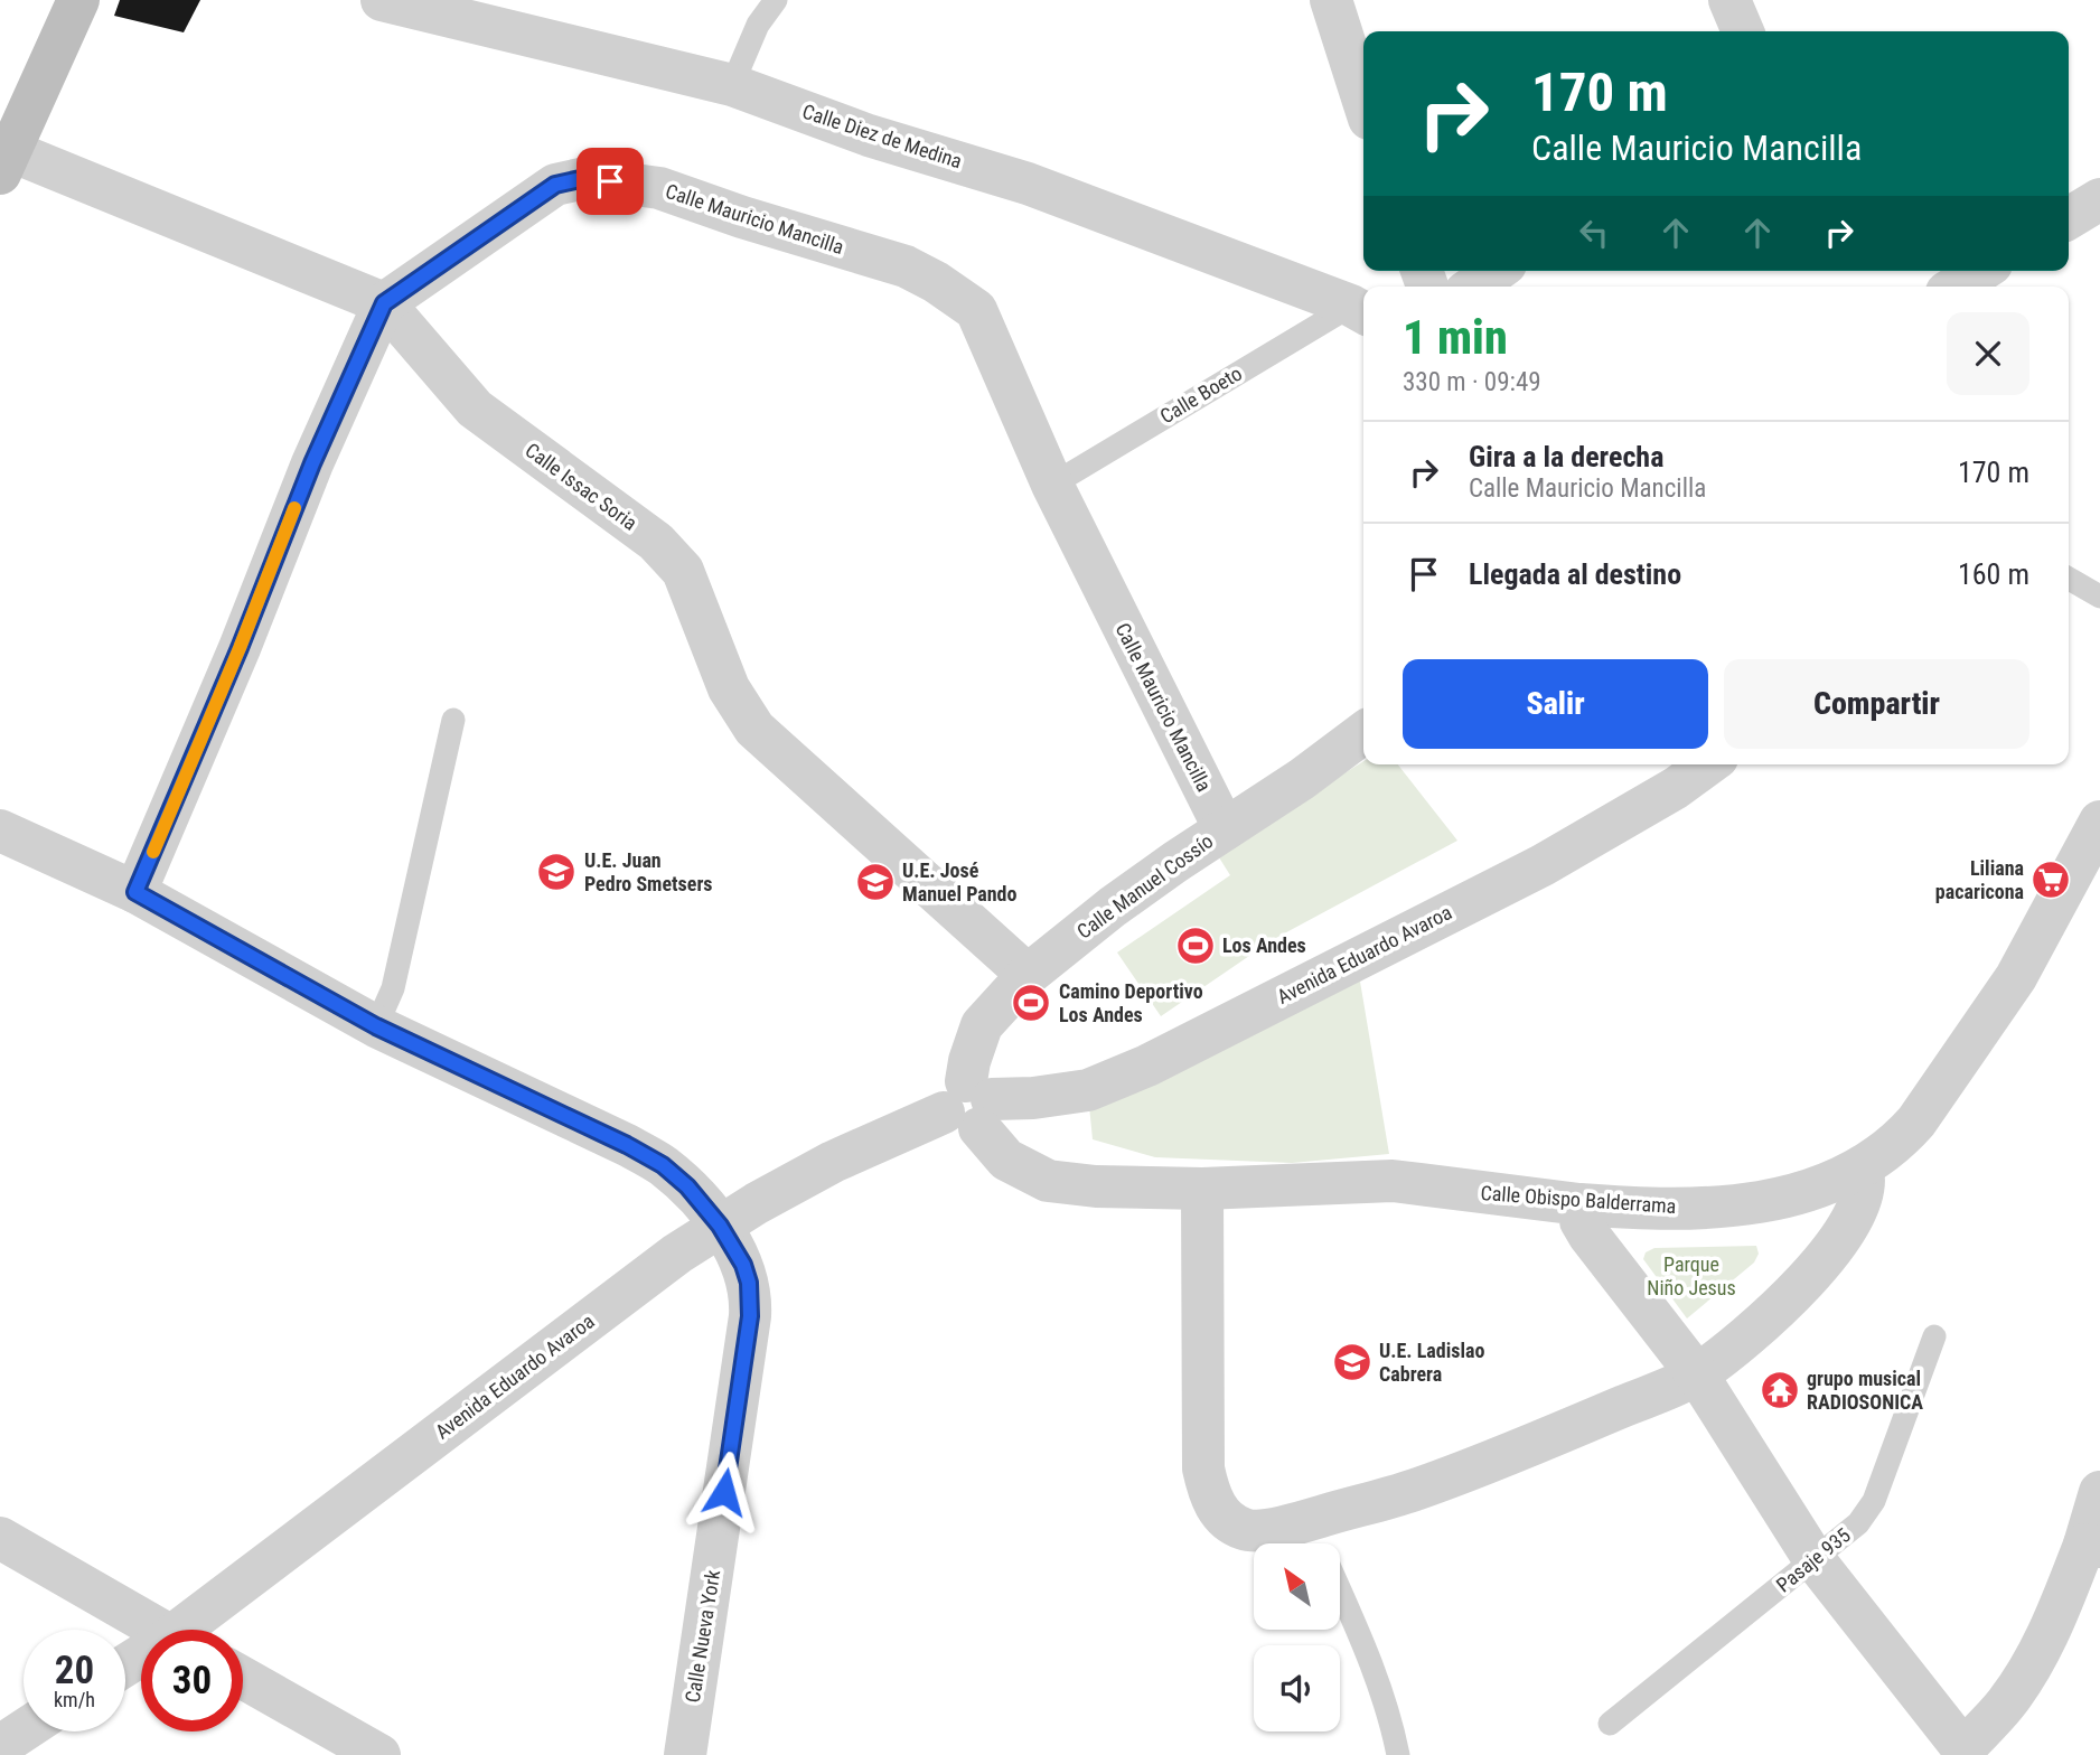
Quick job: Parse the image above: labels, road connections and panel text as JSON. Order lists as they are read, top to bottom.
{
  "streets": {
    "street": [
      "Calle Diez de Medina",
      "Calle Mauricio Mancilla",
      "Calle Issac Soria",
      "Calle Manuel Cossío",
      "Avenida Eduardo Avaroa",
      "Calle Obispo Balderrama",
      "Calle Nueva York"
    ],
    "lane": ["Calle Boeto", "Pasaje 935"]
  },
  "crossings": [
    ["Calle Diez de Medina", "Calle Boeto"],
    ["Calle Mauricio Mancilla", "Calle Boeto"],
    ["Calle Mauricio Mancilla", "Calle Issac Soria"],
    ["Calle Mauricio Mancilla", "Calle Manuel Cossío"],
    ["Calle Issac Soria", "Calle Manuel Cossío"],
    ["Calle Manuel Cossío", "Avenida Eduardo Avaroa"],
    ["Calle Manuel Cossío", "Calle Obispo Balderrama"],
    ["Avenida Eduardo Avaroa", "Calle Obispo Balderrama"],
    ["Avenida Eduardo Avaroa", "Calle Nueva York"]
  ],
  "parks": ["Parque Niño Jesus"],
  "places": {
    "school or university": ["U.E. Juan Pedro Smetsers", "U.E. José Manuel Pando", "U.E. Ladislao Cabrera"],
    "supermarket": ["Liliana pacaricona"],
    "sports": ["Los Andes", "Camino Deportivo Los Andes"],
    "temple": ["grupo musical RADIOSONICA"]
  },
  "north": "top left",
  "page": {
    "turn": ["170 m", "Calle Mauricio Mancilla"],
    "heading": ["1 min", "330 m · 09:49"],
    "list": [
      {
        "name": "Gira a la derecha",
        "note": "Calle Mauricio Mancilla",
        "value": "170 m"
      },
      {
        "name": "Llegada al destino",
        "value": "160 m"
      }
    ],
    "buttons": ["Salir", "Compartir"],
    "speed": "20 km/h",
    "limit": "30"
  }
}
